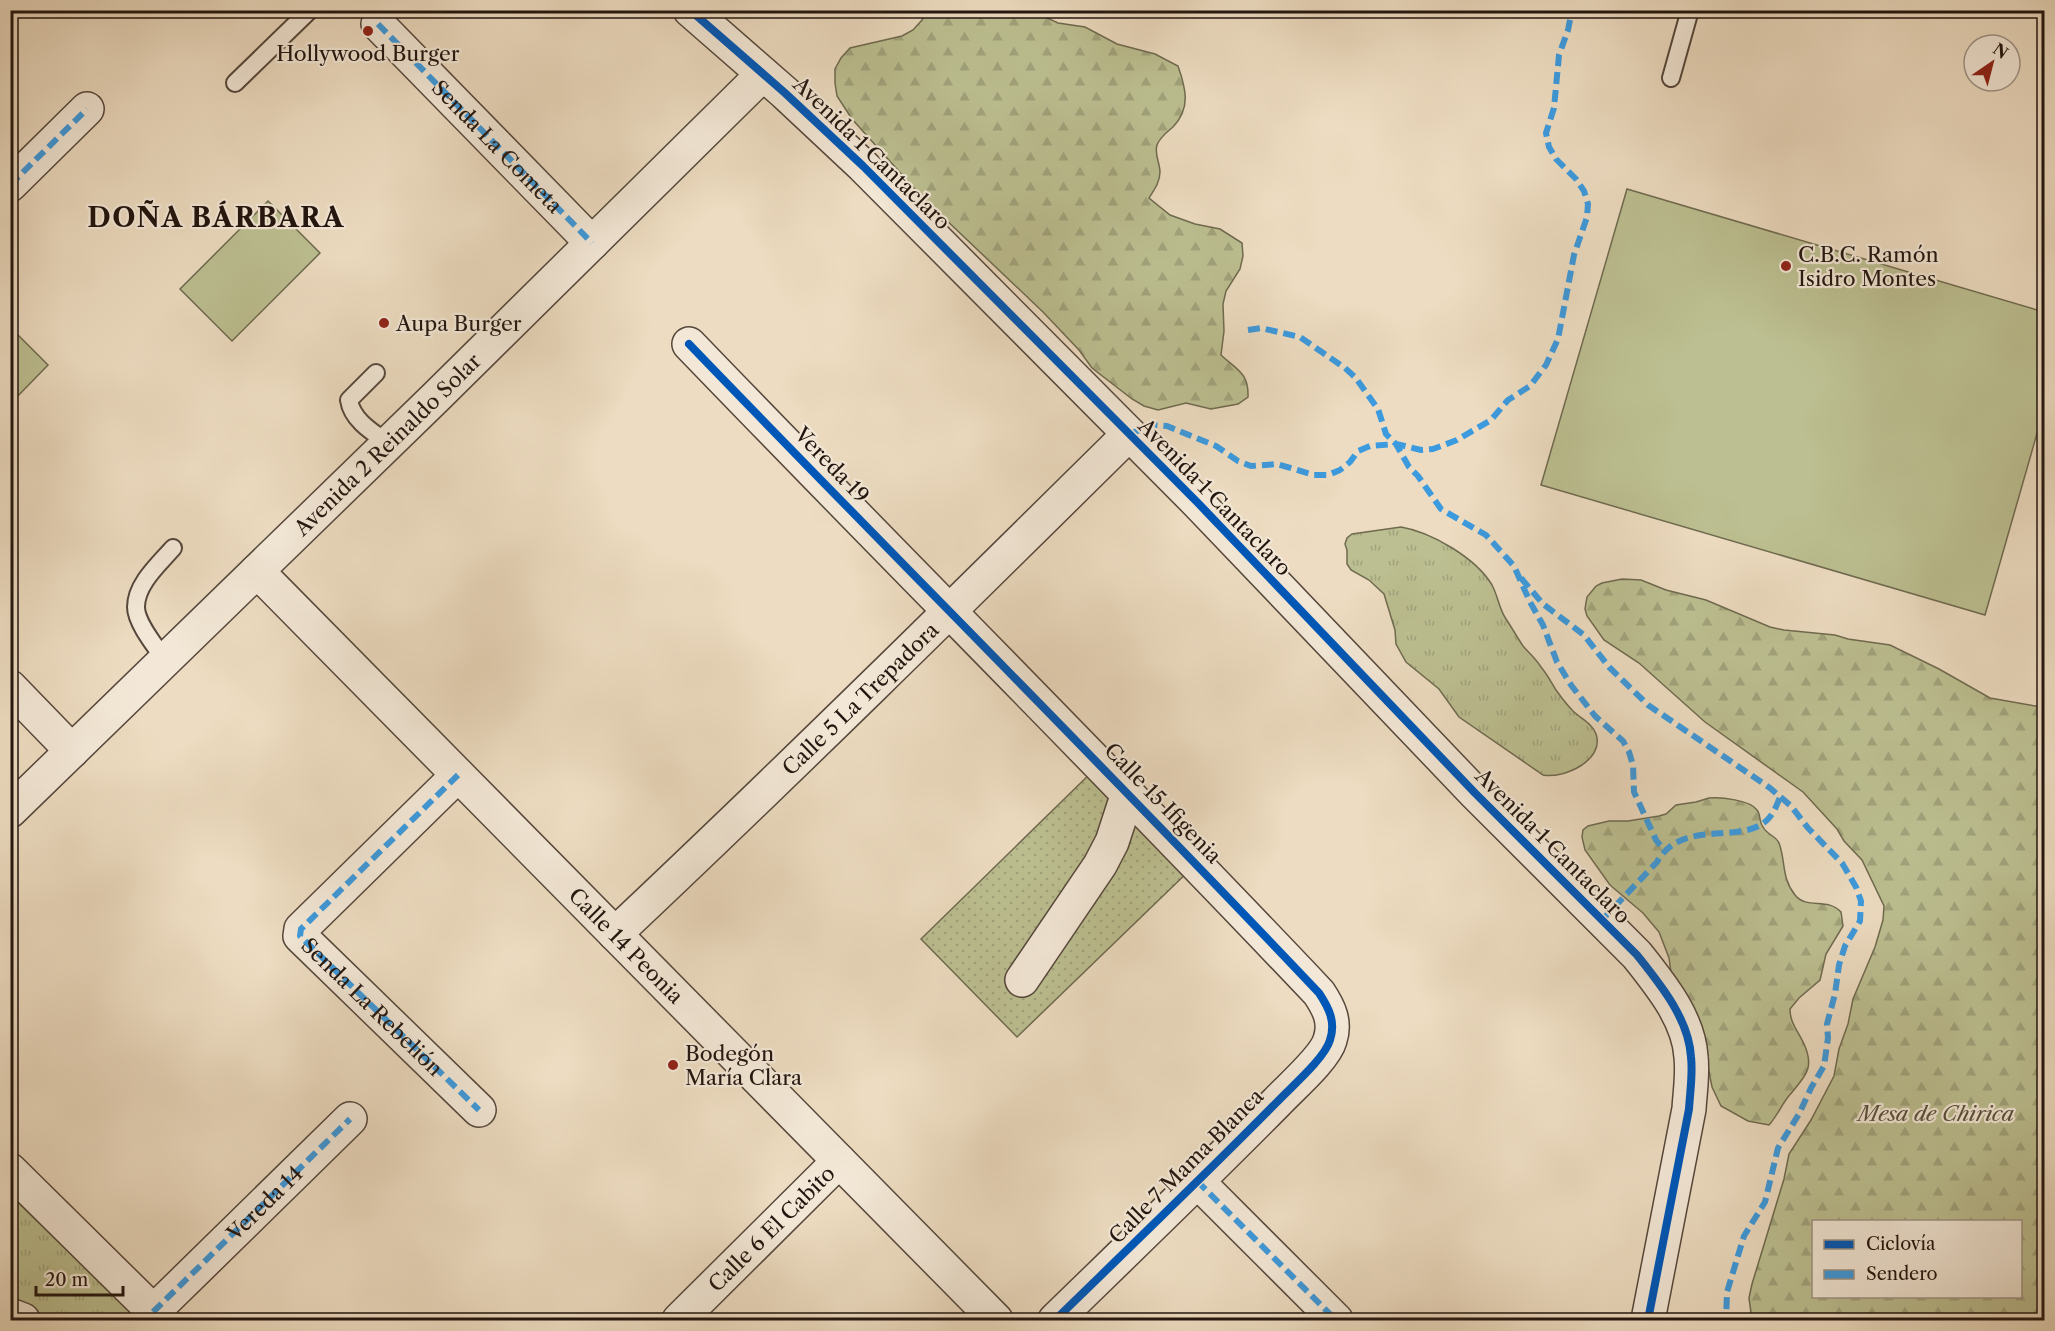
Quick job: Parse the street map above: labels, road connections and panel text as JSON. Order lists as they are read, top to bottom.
{
  "streets": {
    "street": [
      "Senda La Cometa",
      "Avenida 1 Cantaclaro",
      "Avenida 2 Reinaldo Solar",
      "Vereda 19",
      "Calle 5 La Trepadora",
      "Calle 15 Ifigenia",
      "Calle 14 Peonia",
      "Senda La Rebelión",
      "Calle 7 Mama Blanca",
      "Vereda 14",
      "Calle 6 El Cabito"
    ]
  },
  "crossings": [
    ["Senda La Cometa", "Avenida 2 Reinaldo Solar"],
    ["Avenida 1 Cantaclaro", "Avenida 2 Reinaldo Solar"],
    ["Avenida 1 Cantaclaro", "Calle 5 La Trepadora"],
    ["Avenida 2 Reinaldo Solar", "Calle 14 Peonia"],
    ["Vereda 19", "Calle 5 La Trepadora"],
    ["Vereda 19", "Calle 15 Ifigenia"],
    ["Calle 5 La Trepadora", "Calle 15 Ifigenia"],
    ["Calle 5 La Trepadora", "Calle 14 Peonia"],
    ["Calle 15 Ifigenia", "Calle 7 Mama Blanca"],
    ["Calle 14 Peonia", "Senda La Rebelión"],
    ["Calle 14 Peonia", "Calle 6 El Cabito"]
  ],
  "districts": ["DOÑA BÁRBARA"],
  "parks": ["Mesa de Chirica"],
  "places": [
    "Hollywood Burger",
    "C.B.C. Ramón Isidro Montes",
    "Aupa Burger",
    "Bodegón María Clara"
  ],
  "legend": ["Ciclovía", "Sendero"],
  "scale_bar": "20 m",
  "north": "top right"
}
